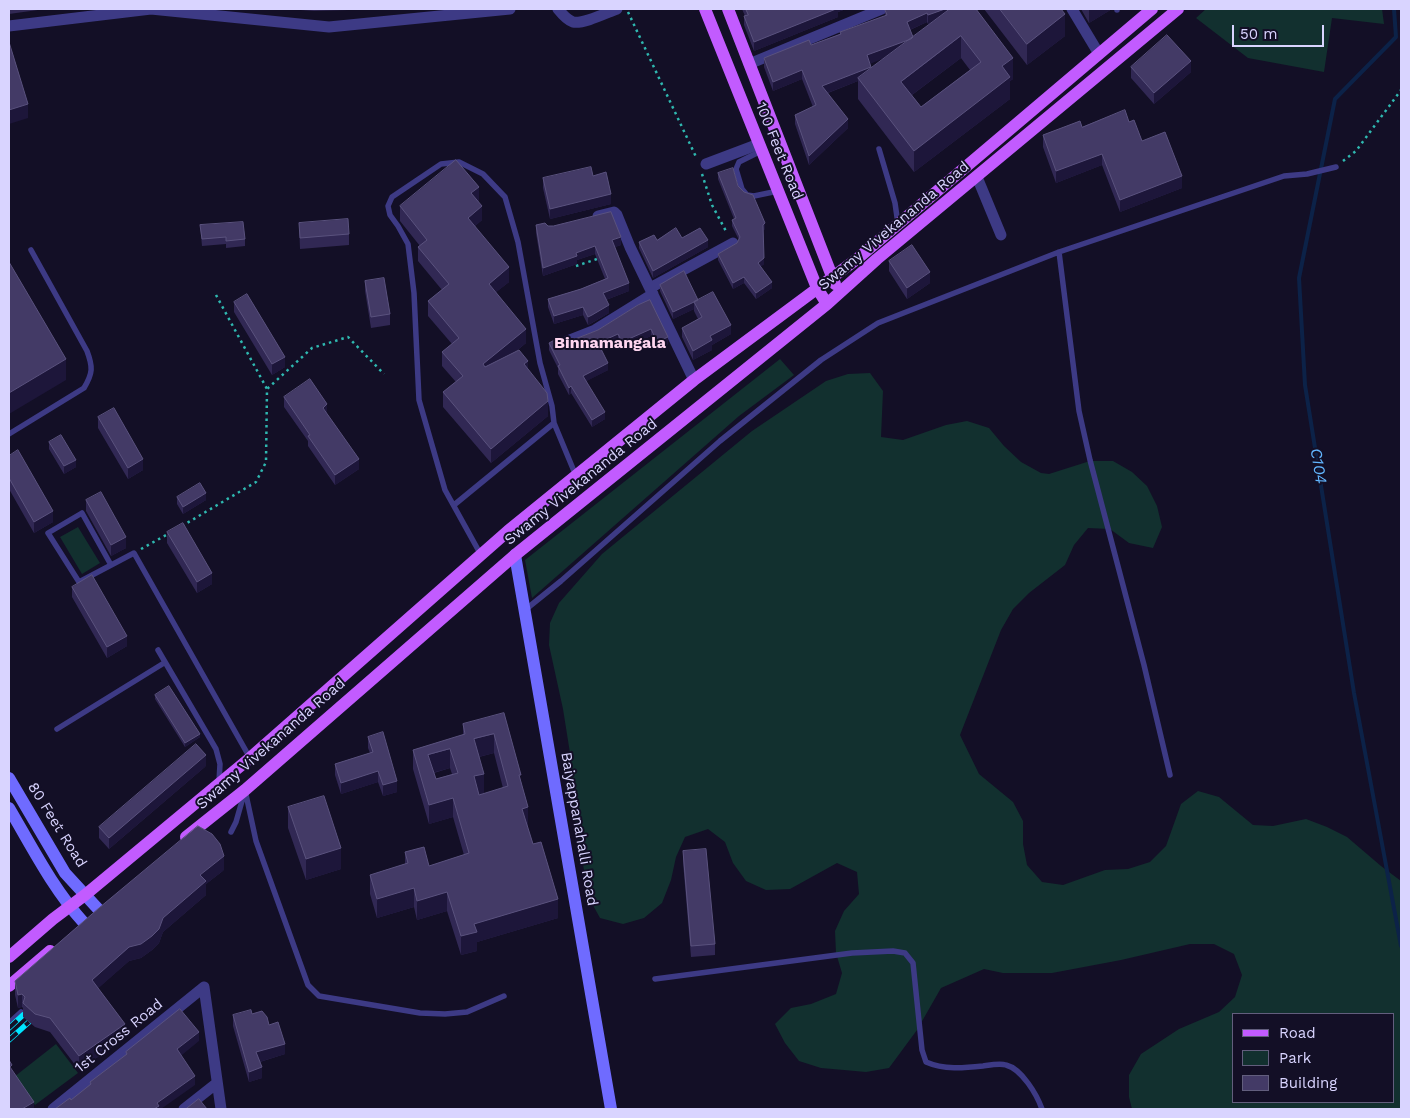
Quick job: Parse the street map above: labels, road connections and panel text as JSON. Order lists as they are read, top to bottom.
{
  "streets": {
    "main road": ["100 Feet Road", "Swamy Vivekananda Road"],
    "street": ["80 Feet Road", "Baiyappanahalli Road", "1st Cross Road"]
  },
  "crossings": [
    ["100 Feet Road", "Swamy Vivekananda Road"],
    ["Swamy Vivekananda Road", "80 Feet Road"],
    ["Swamy Vivekananda Road", "Baiyappanahalli Road"]
  ],
  "districts": ["Binnamangala"],
  "water": ["C104"],
  "legend": ["Road", "Park", "Building"],
  "scale_bar": "50 m"
}
